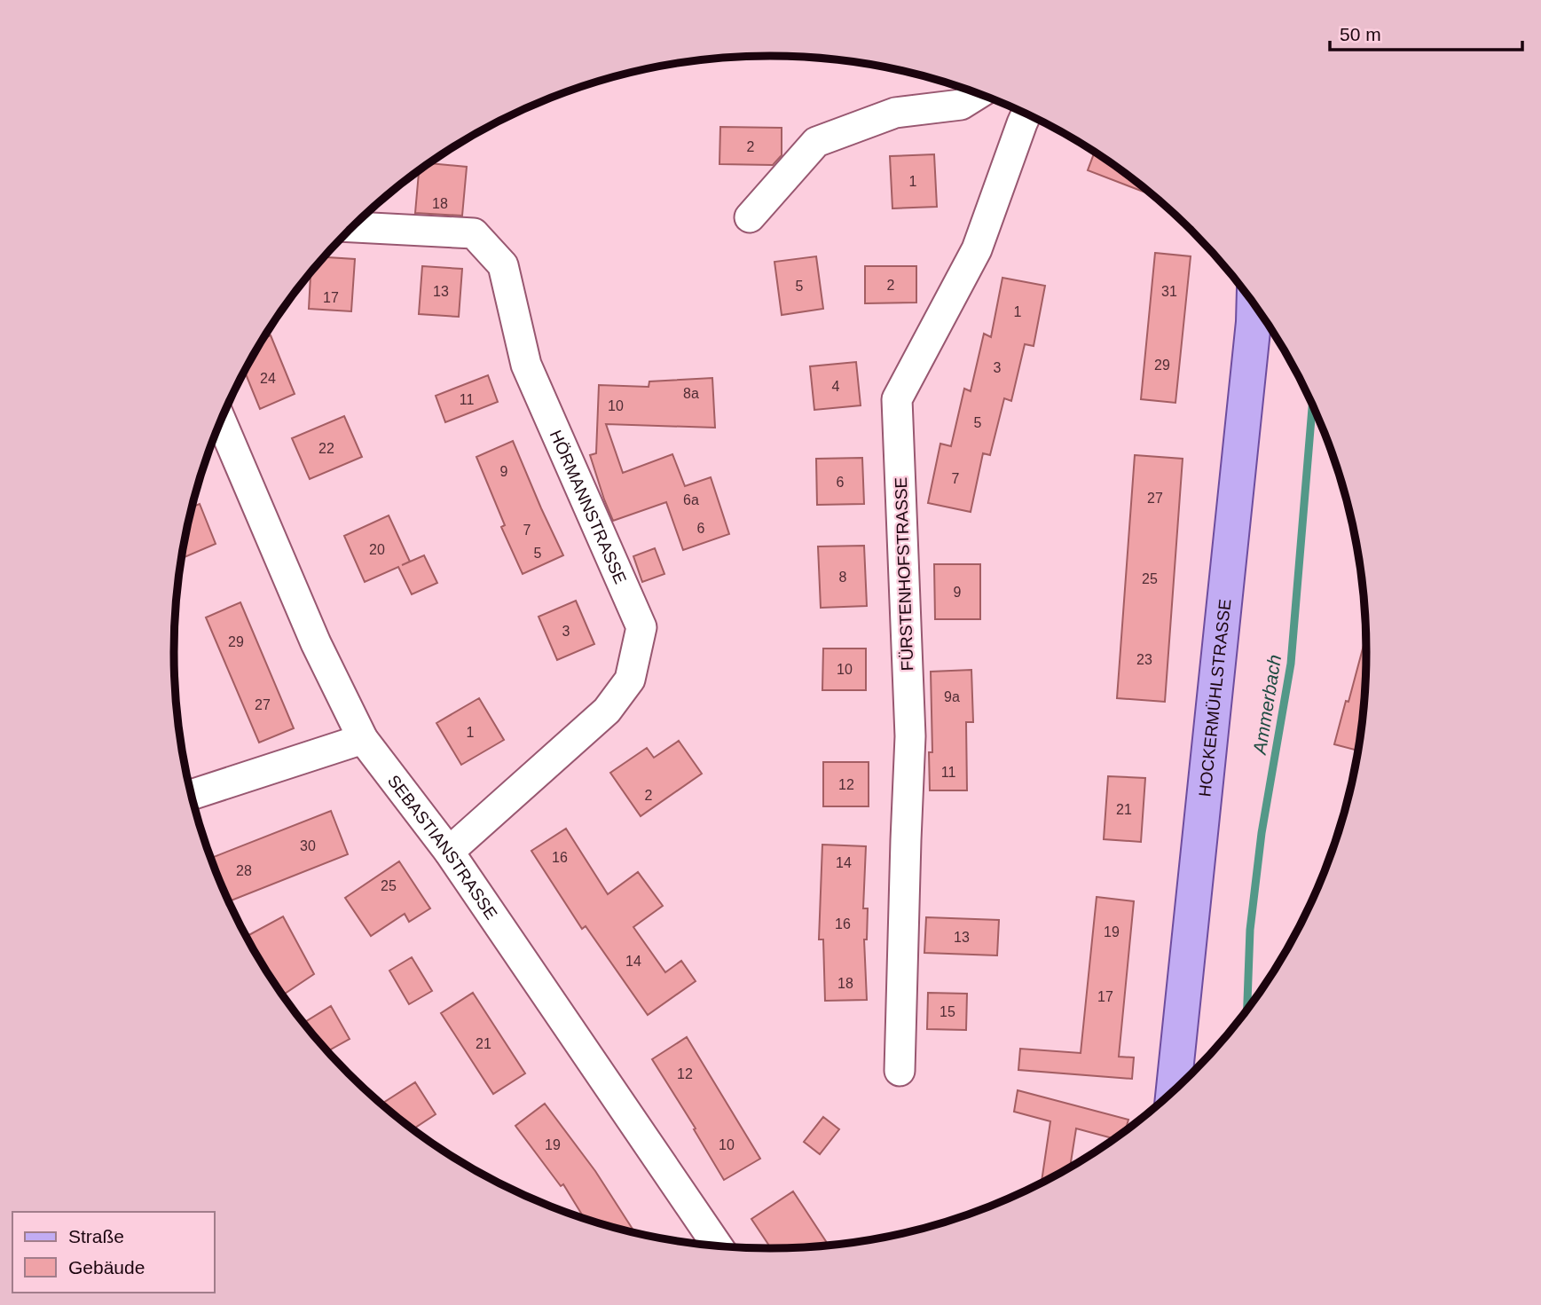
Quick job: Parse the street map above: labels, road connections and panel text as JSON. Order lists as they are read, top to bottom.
{
  "streets": {
    "main road": ["HOCKERMÜHLSTRASSE"],
    "street": ["HÖRMANNSTRASSE", "FÜRSTENHOFSTRASSE", "SEBASTIANSTRASSE"]
  },
  "crossings": [
    ["HÖRMANNSTRASSE", "SEBASTIANSTRASSE"]
  ],
  "water": ["Ammerbach"],
  "house_numbers": [
    "2",
    "1",
    "18",
    "2",
    "5",
    "13",
    "31",
    "17",
    "1",
    "29",
    "3",
    "24",
    "4",
    "8a",
    "11",
    "10",
    "5",
    "22",
    "9",
    "7",
    "6",
    "27",
    "6a",
    "6",
    "7",
    "20",
    "5",
    "8",
    "25",
    "9",
    "3",
    "29",
    "23",
    "10",
    "9a",
    "27",
    "1",
    "11",
    "12",
    "2",
    "21",
    "30",
    "16",
    "14",
    "28",
    "25",
    "16",
    "19",
    "13",
    "14",
    "18",
    "17",
    "15",
    "21",
    "12",
    "19",
    "10"
  ],
  "legend": ["Straße", "Gebäude"],
  "scale_bar": "50 m"
}
